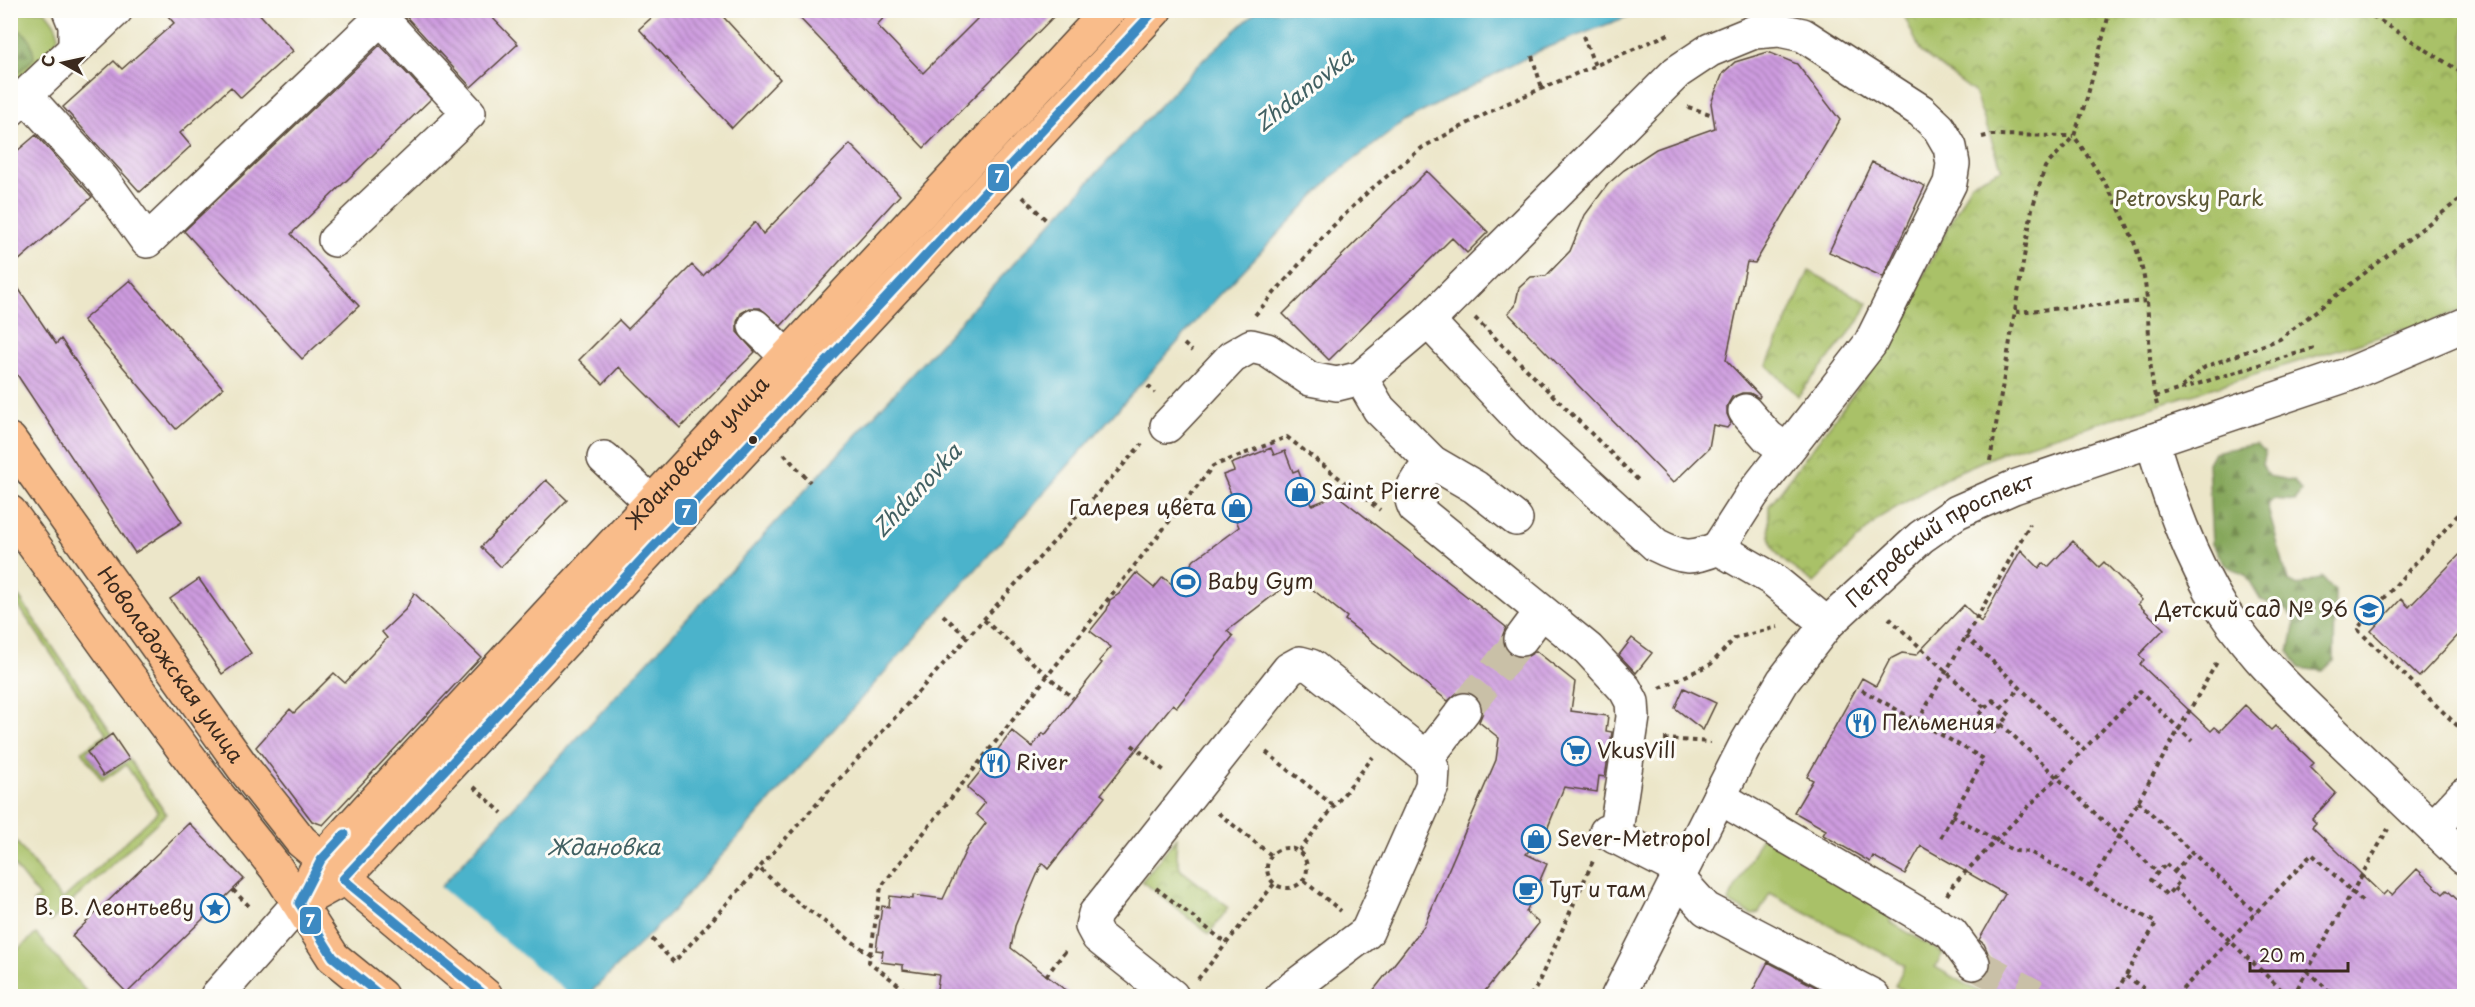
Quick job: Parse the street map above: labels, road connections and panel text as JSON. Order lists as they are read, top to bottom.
{
  "streets": {
    "main road": ["Ждановская улица", "Новоладожская улица"],
    "street": ["Петровский проспект"]
  },
  "crossings": [
    ["Ждановская улица", "Новоладожская улица"]
  ],
  "water": ["Zhdanovka", "Ждановка"],
  "parks": ["Petrovsky Park"],
  "places": {
    "shop": ["Saint Pierre", "Галерея цвета", "Sever-Metropol"],
    "sports": ["Baby Gym"],
    "school or university": ["Детский сад № 96"],
    "restaurant": ["Пельмения", "River"],
    "supermarket": ["VkusVill"],
    "cafe": ["Тут и там"],
    "place": ["В. В. Леонтьеву"]
  },
  "lines": ["transit line 7"],
  "scale_bar": "20 m",
  "north": "left"
}
